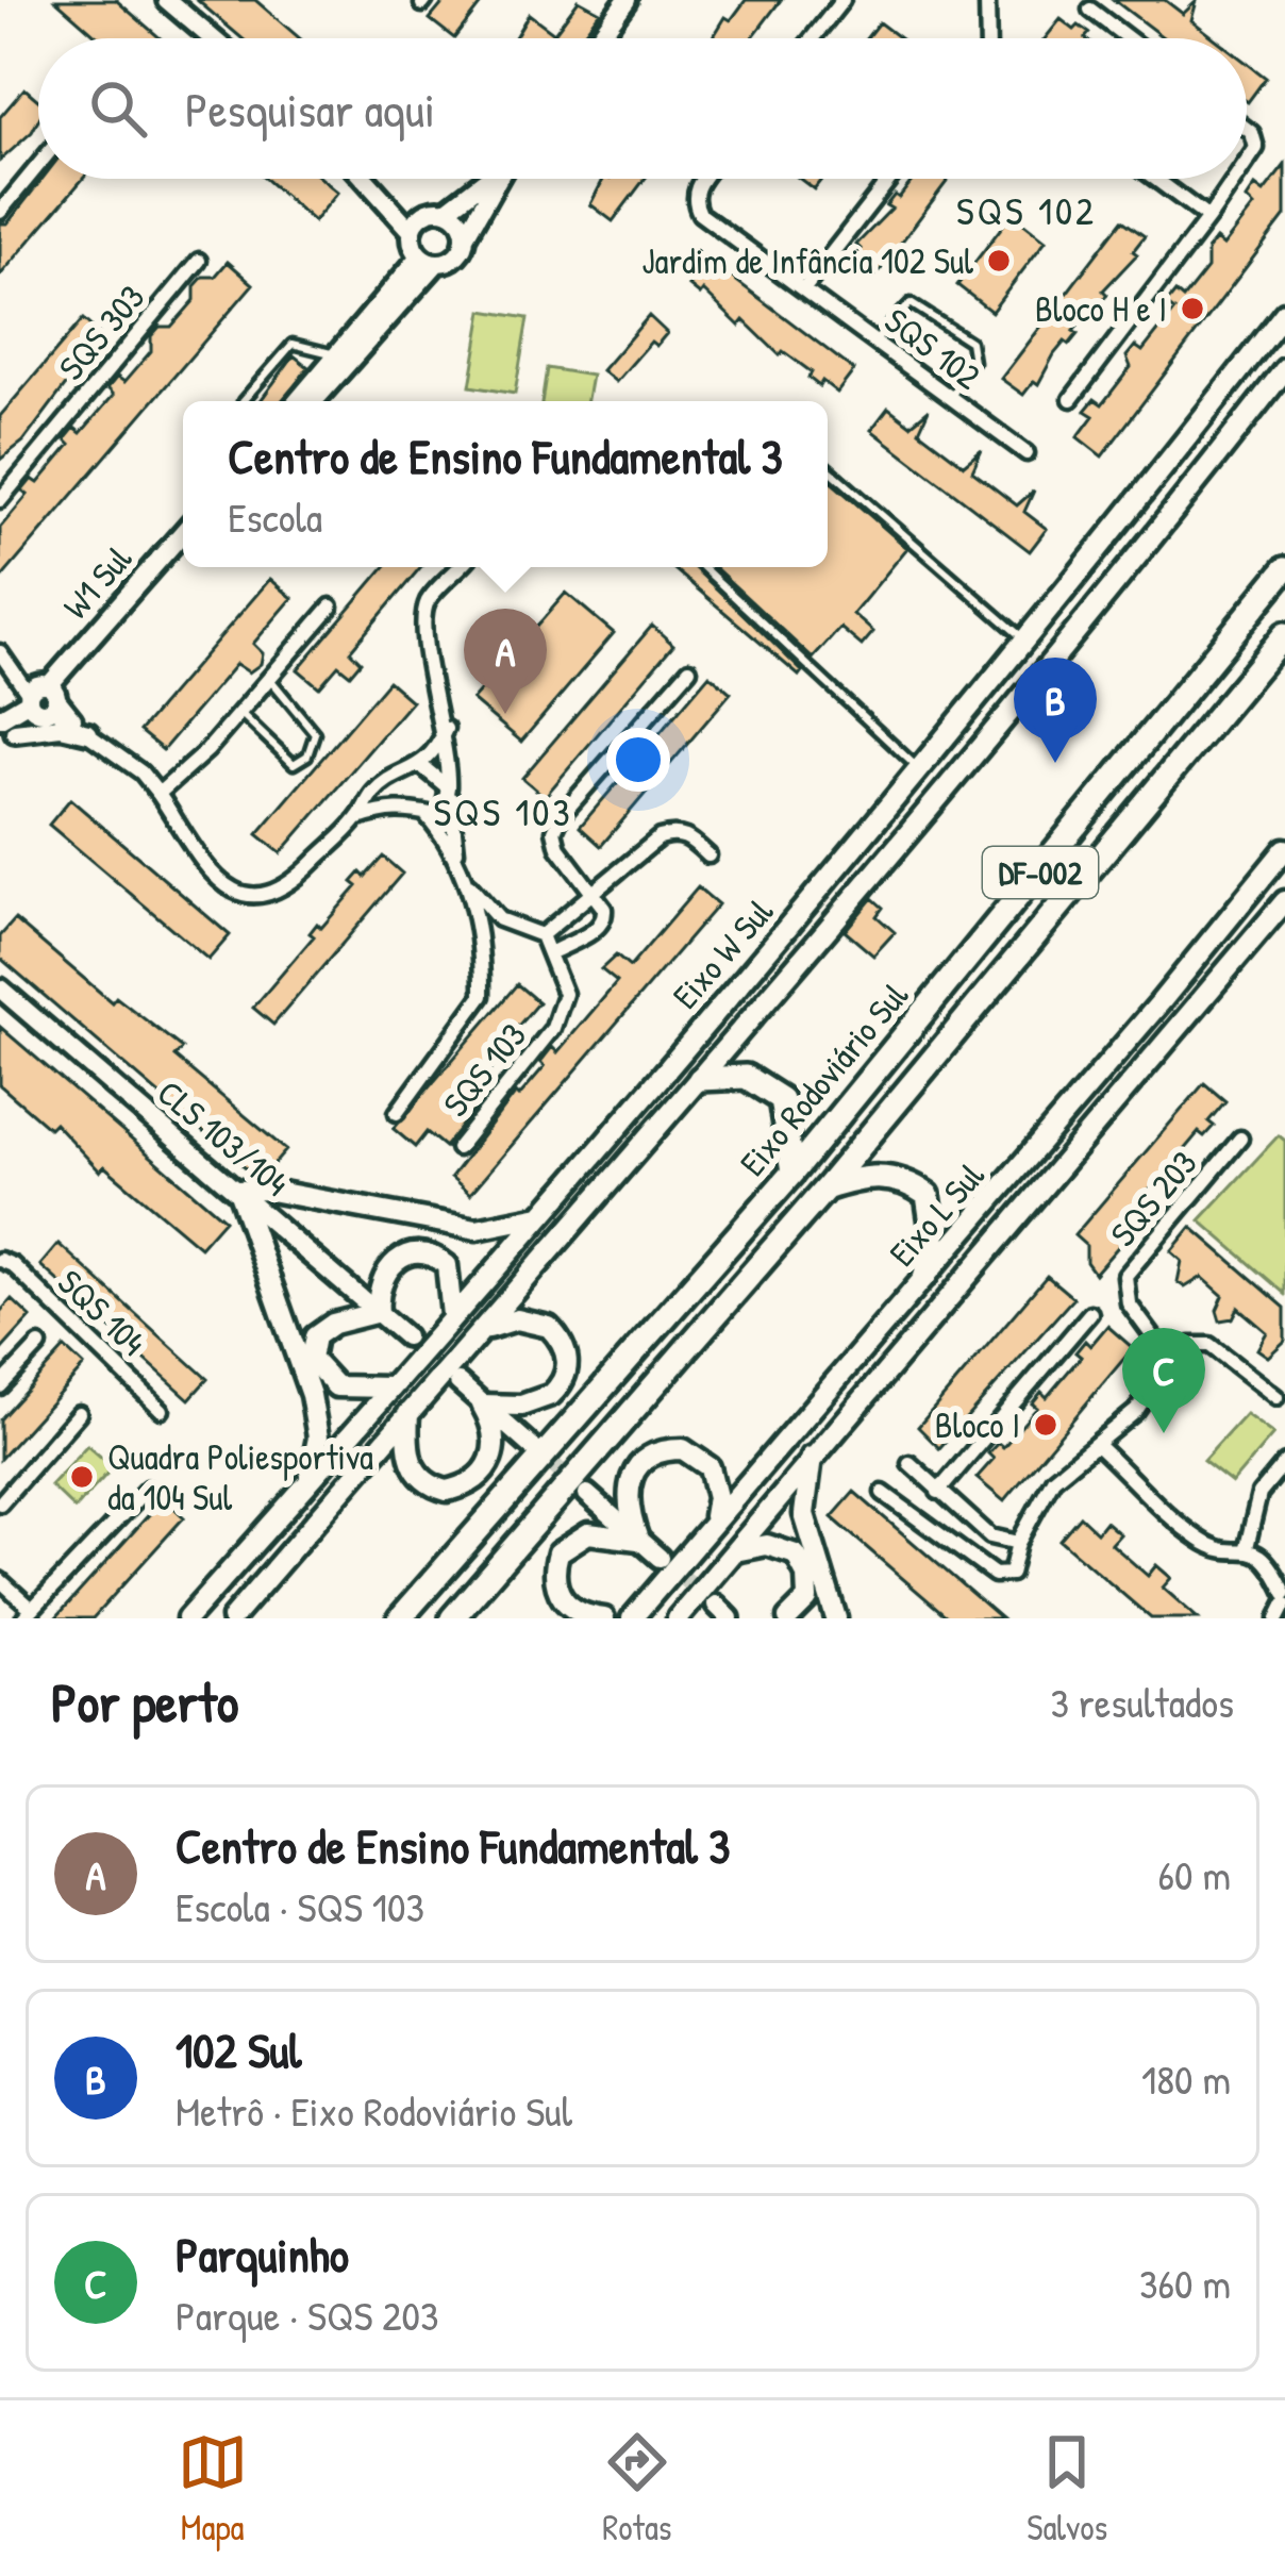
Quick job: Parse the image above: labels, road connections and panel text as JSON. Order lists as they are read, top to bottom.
{
  "streets": {
    "highway": ["DF-002", "Eixo Rodoviário Sul"],
    "main road": ["Eixo W Sul", "Eixo L Sul"],
    "street": [
      "SQS 303",
      "SQS 102",
      "W1 Sul",
      "SQS 103",
      "CLS 103/104",
      "SQS 203",
      "SQS 104"
    ]
  },
  "districts": ["SQS 102", "SQS 103"],
  "places": [
    "Jardim de Infância 102 Sul",
    "Bloco H e I",
    "Bloco I",
    "Quadra Poliesportiva da 104 Sul"
  ],
  "page": {
    "search": "Pesquisar aqui",
    "popup": ["Centro de Ensino Fundamental 3", "Escola"],
    "pins": ["A", "B", "C"],
    "heading": ["Por perto", "3 resultados"],
    "list": [
      {
        "mark": "A",
        "name": "Centro de Ensino Fundamental 3",
        "note": "Escola · SQS 103",
        "value": "60 m"
      },
      {
        "mark": "B",
        "name": "102 Sul",
        "note": "Metrô · Eixo Rodoviário Sul",
        "value": "180 m"
      },
      {
        "mark": "C",
        "name": "Parquinho",
        "note": "Parque · SQS 203",
        "value": "360 m"
      }
    ],
    "nav": ["Mapa", "Rotas", "Salvos"]
  }
}
